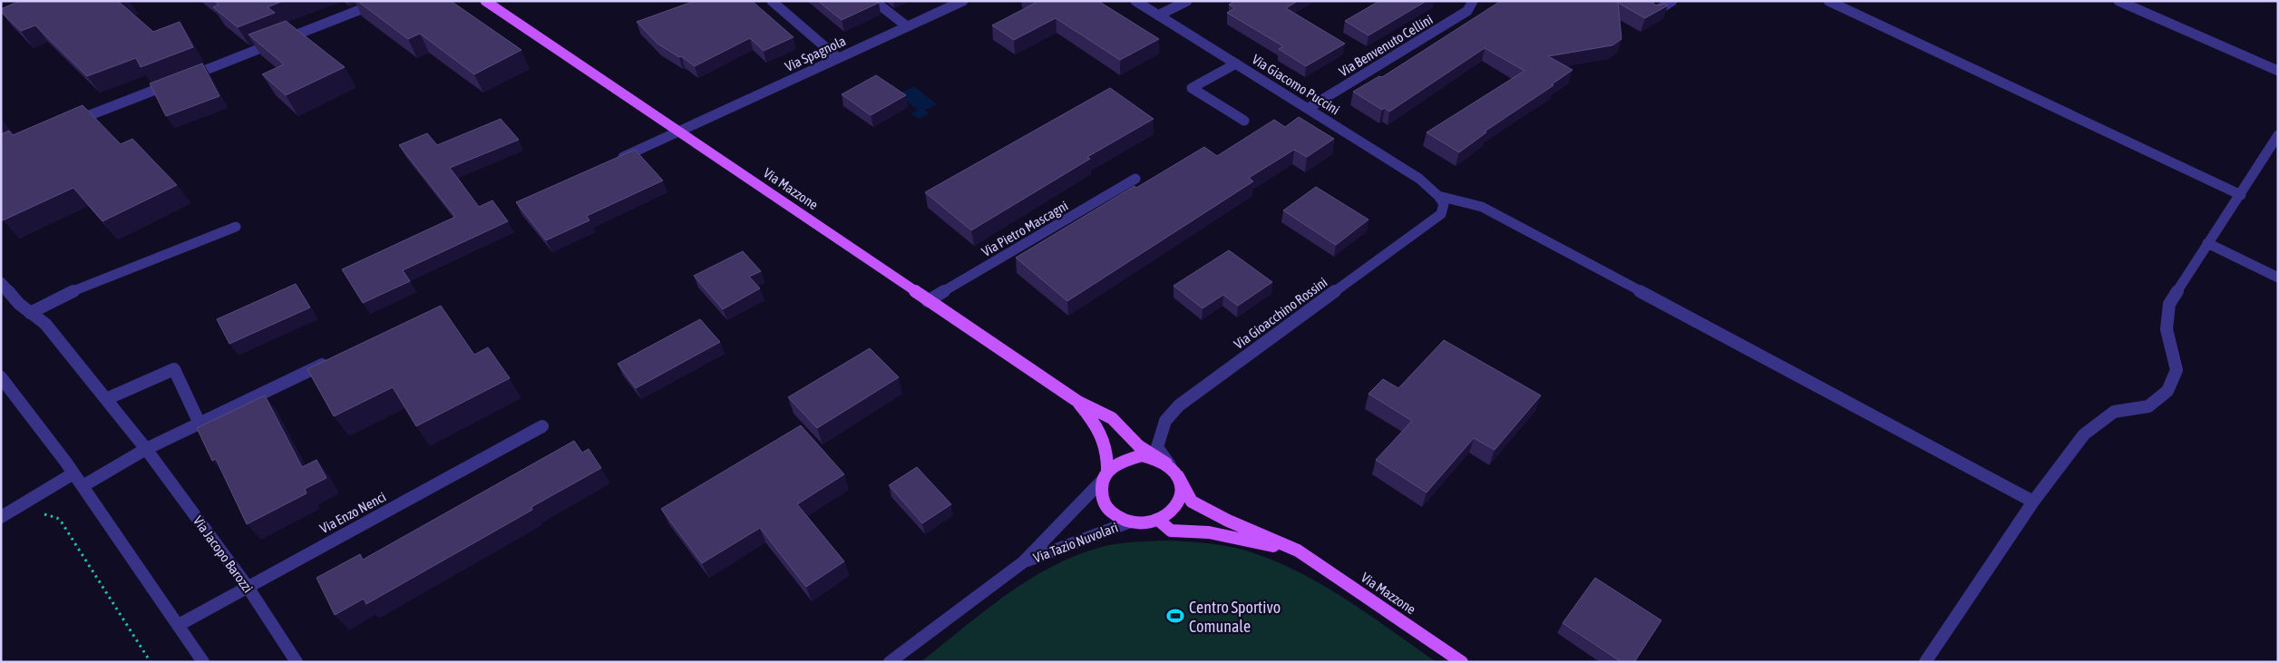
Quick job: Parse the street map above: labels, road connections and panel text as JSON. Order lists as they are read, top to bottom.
{
  "streets": {
    "main road": ["Via Mazzone"],
    "street": [
      "Via Benvenuto Cellini",
      "Via Spagnola",
      "Via Giacomo Puccini",
      "Via Pietro Mascagni",
      "Via Gioacchino Rossini",
      "Via Enzo Nenci",
      "Via Tazio Nuvolari",
      "Via Jacopo Barozzi"
    ]
  },
  "crossings": [
    ["Via Benvenuto Cellini", "Via Giacomo Puccini"],
    ["Via Spagnola", "Via Mazzone"],
    ["Via Giacomo Puccini", "Via Gioacchino Rossini"],
    ["Via Mazzone", "Via Pietro Mascagni"],
    ["Via Mazzone", "Via Gioacchino Rossini"],
    ["Via Mazzone", "Via Tazio Nuvolari"],
    ["Via Gioacchino Rossini", "Via Tazio Nuvolari"],
    ["Via Enzo Nenci", "Via Jacopo Barozzi"]
  ],
  "places": {
    "sports": ["Centro Sportivo Comunale"]
  }
}
